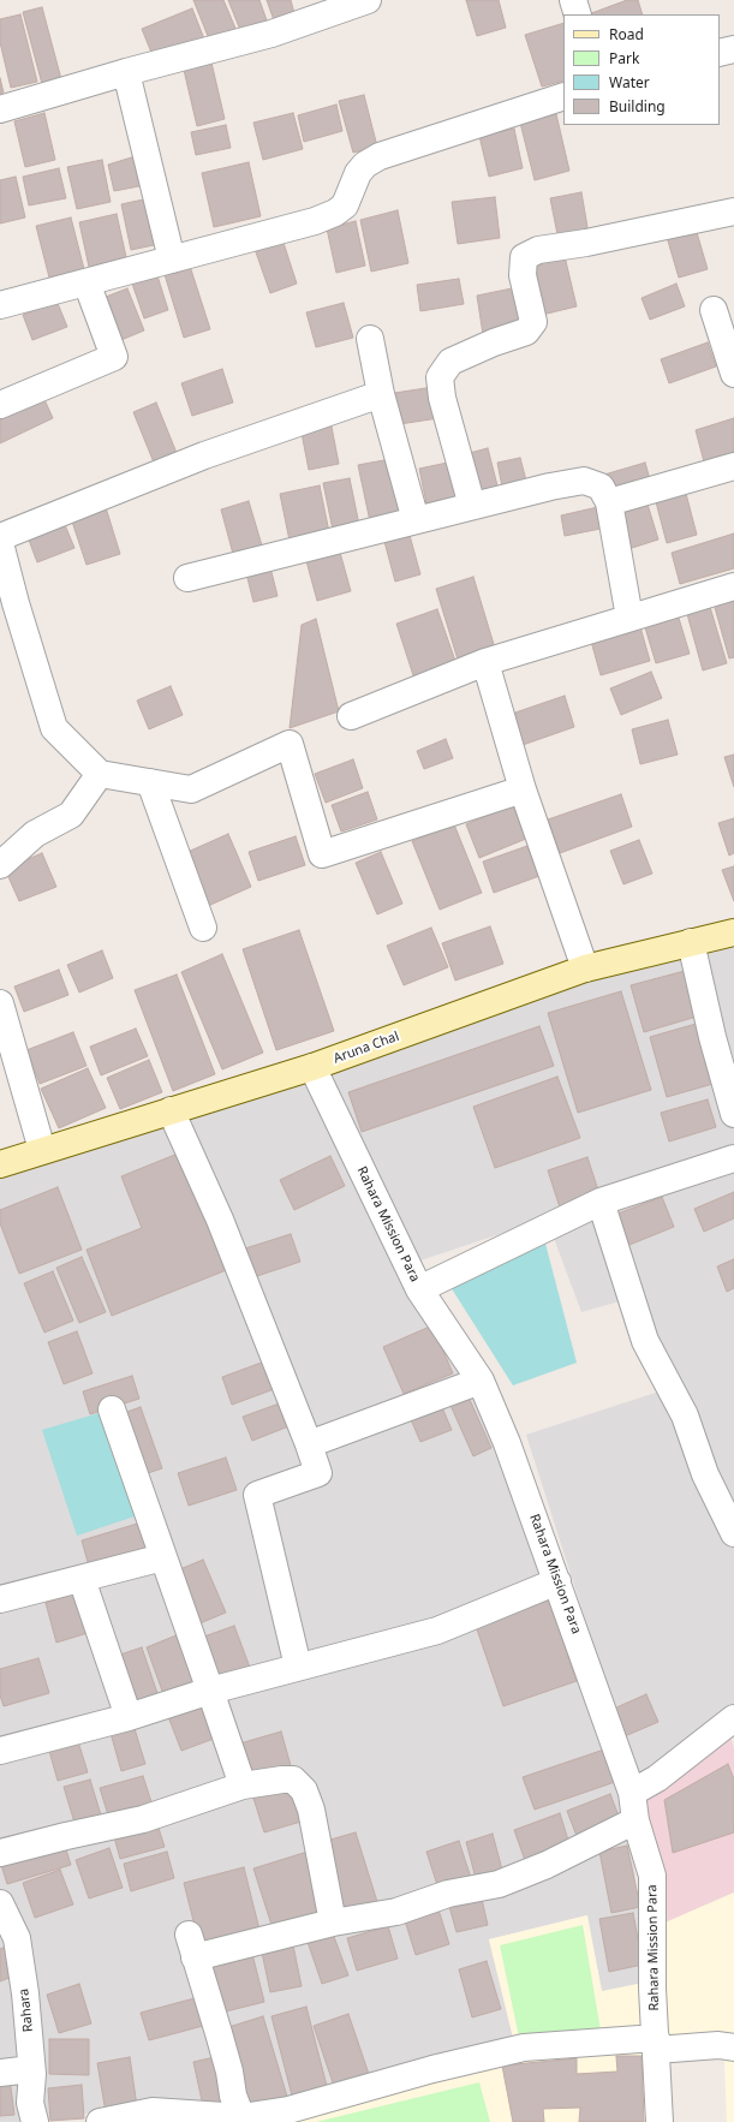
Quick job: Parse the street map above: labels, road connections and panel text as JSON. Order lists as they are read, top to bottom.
{
  "streets": {
    "street": ["Aruna Chal", "Rahara Mission Para", "Rahara"]
  },
  "crossings": [
    ["Aruna Chal", "Rahara Mission Para"]
  ],
  "legend": [
    "Road",
    "Park",
    "Water",
    "Building"
  ]
}
